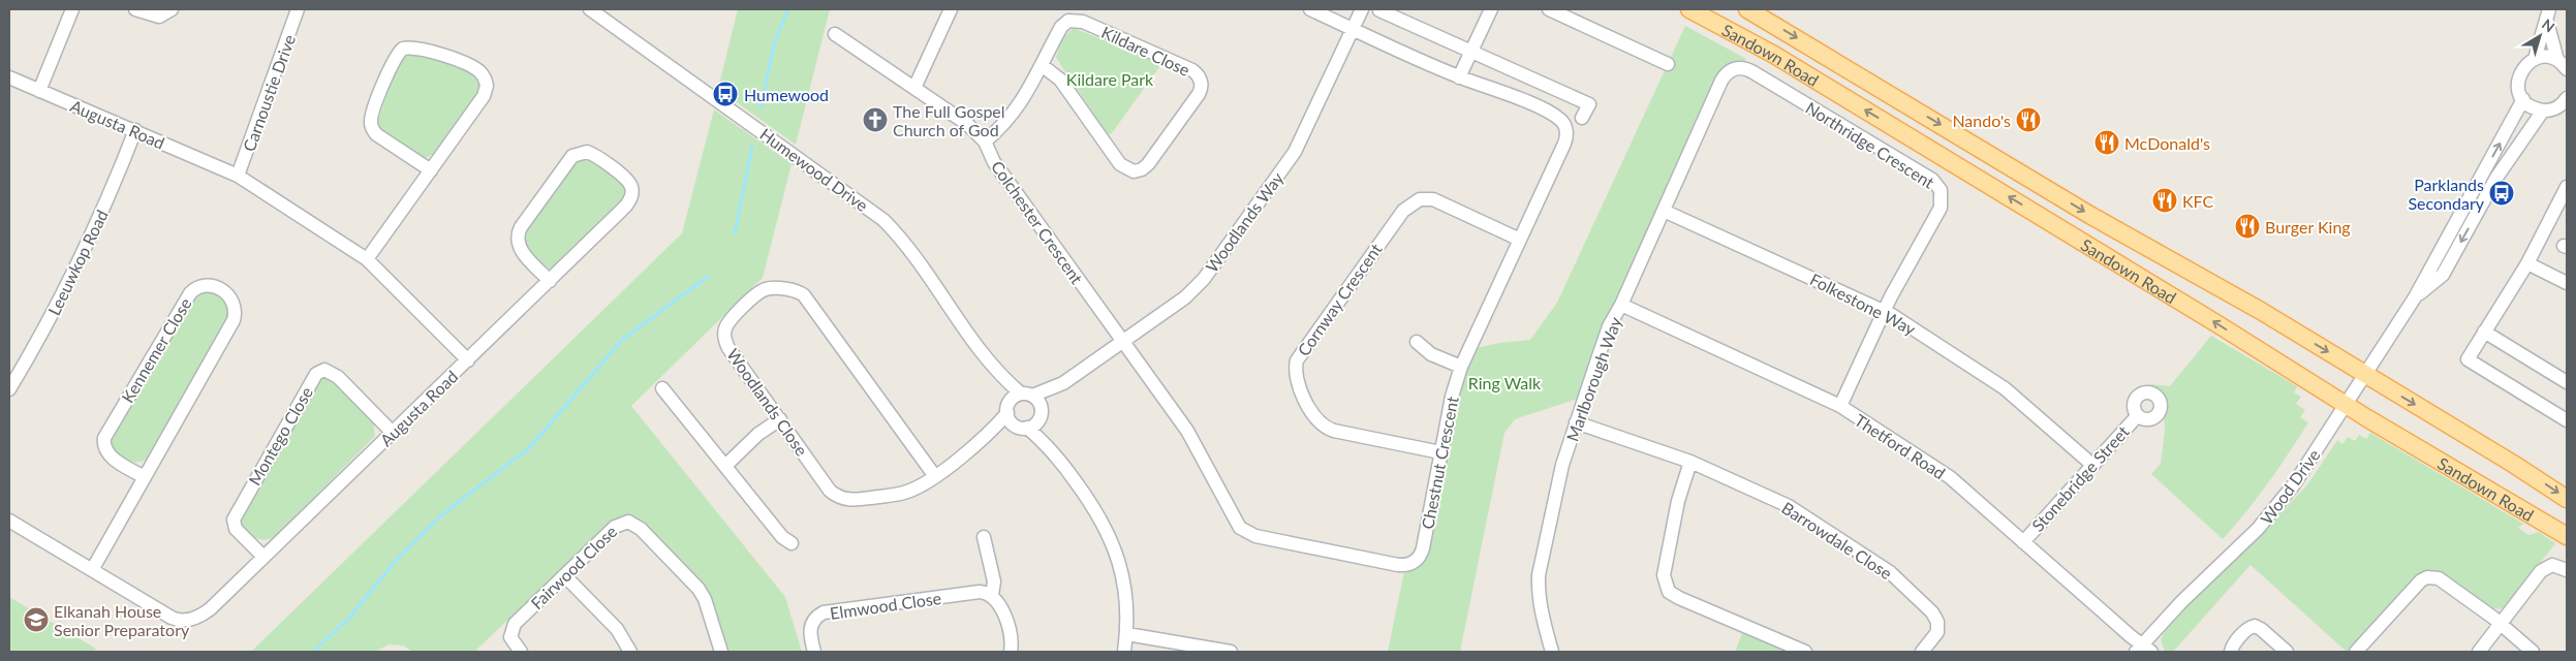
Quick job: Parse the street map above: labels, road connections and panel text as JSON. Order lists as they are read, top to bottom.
{
  "streets": {
    "main road": ["Sandown Road"],
    "street": [
      "Kildare Close",
      "Carnoustie Drive",
      "Augusta Road",
      "Northridge Crescent",
      "Humewood Drive",
      "Colchester Crescent",
      "Woodlands Way",
      "Leeuwkop Road",
      "Cornway Crescent",
      "Folkestone Way",
      "Kennemer Close",
      "Marlborough Way",
      "Woodlands Close",
      "Montego Close",
      "Thetford Road",
      "Chestnut Crescent",
      "Stonebridge Street",
      "Wood Drive",
      "Barrowdale Close",
      "Fairwood Close",
      "Elmwood Close"
    ]
  },
  "crossings": [
    ["Kildare Close", "Colchester Crescent"],
    ["Sandown Road", "Wood Drive"],
    ["Carnoustie Drive", "Augusta Road"],
    ["Augusta Road", "Leeuwkop Road"],
    ["Augusta Road", "Kennemer Close"],
    ["Augusta Road", "Montego Close"],
    ["Northridge Crescent", "Folkestone Way"],
    ["Northridge Crescent", "Marlborough Way"],
    ["Humewood Drive", "Woodlands Way"],
    ["Humewood Drive", "Woodlands Close"],
    ["Colchester Crescent", "Woodlands Way"],
    ["Colchester Crescent", "Chestnut Crescent"],
    ["Woodlands Way", "Woodlands Close"],
    ["Woodlands Way", "Chestnut Crescent"],
    ["Cornway Crescent", "Chestnut Crescent"],
    ["Folkestone Way", "Marlborough Way"],
    ["Folkestone Way", "Stonebridge Street"],
    ["Marlborough Way", "Thetford Road"],
    ["Marlborough Way", "Barrowdale Close"],
    ["Thetford Road", "Stonebridge Street"],
    ["Thetford Road", "Wood Drive"]
  ],
  "parks": ["Kildare Park", "Ring Walk"],
  "places": {
    "bus stop": ["Humewood", "Parklands Secondary"],
    "church": ["The Full Gospel Church of God"],
    "restaurant": [
      "Nando's",
      "McDonald's",
      "KFC",
      "Burger King"
    ],
    "school or university": ["Elkanah House Senior Preparatory"]
  },
  "north": "top right"
}
